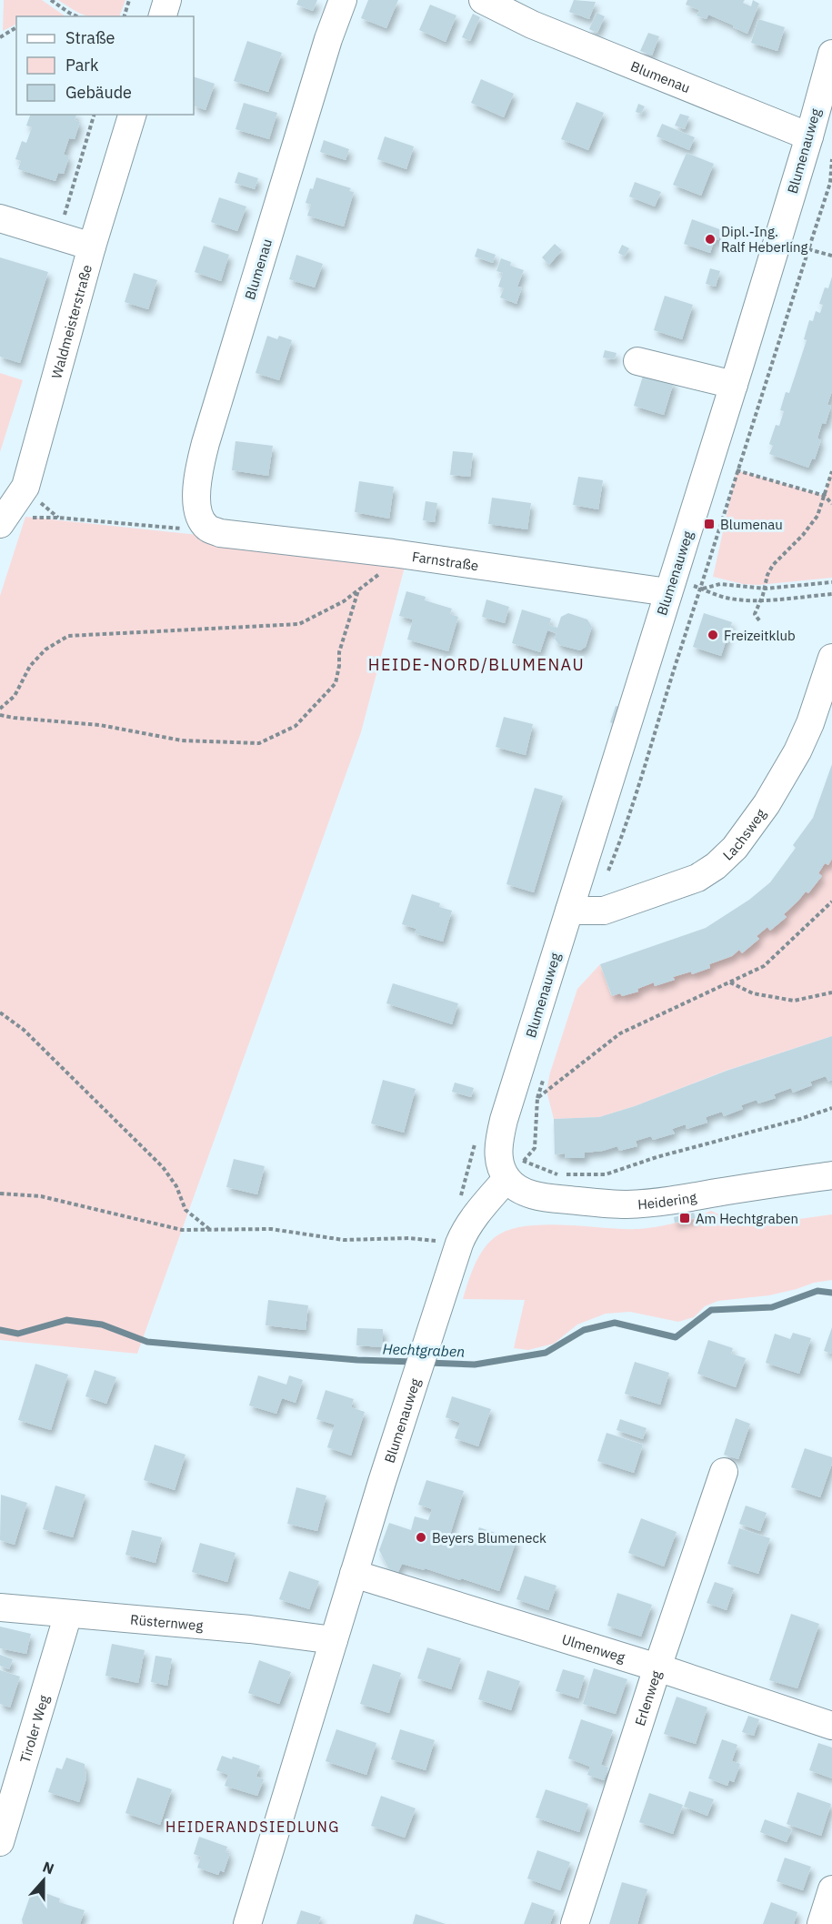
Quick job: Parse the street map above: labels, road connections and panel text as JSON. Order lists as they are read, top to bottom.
{
  "streets": {
    "street": [
      "Blumenau",
      "Blumenauweg",
      "Waldmeisterstraße",
      "Farnstraße",
      "Lachsweg",
      "Heidering",
      "Rüsternweg",
      "Ulmenweg",
      "Erlenweg",
      "Tiroler Weg"
    ]
  },
  "crossings": [
    ["Blumenau", "Blumenauweg"],
    ["Blumenau", "Farnstraße"],
    ["Blumenauweg", "Farnstraße"],
    ["Blumenauweg", "Lachsweg"],
    ["Blumenauweg", "Heidering"],
    ["Blumenauweg", "Rüsternweg"],
    ["Blumenauweg", "Ulmenweg"],
    ["Rüsternweg", "Tiroler Weg"],
    ["Ulmenweg", "Erlenweg"]
  ],
  "districts": ["HEIDE-NORD/BLUMENAU", "HEIDERANDSIEDLUNG"],
  "water": ["Hechtgraben"],
  "places": {
    "other": ["Dipl.-Ing. Ralf Heberling", "Freizeitklub", "Beyers Blumeneck"],
    "transit": ["Blumenau", "Am Hechtgraben"]
  },
  "legend": ["Straße", "Park", "Gebäude"],
  "north": "top"
}
